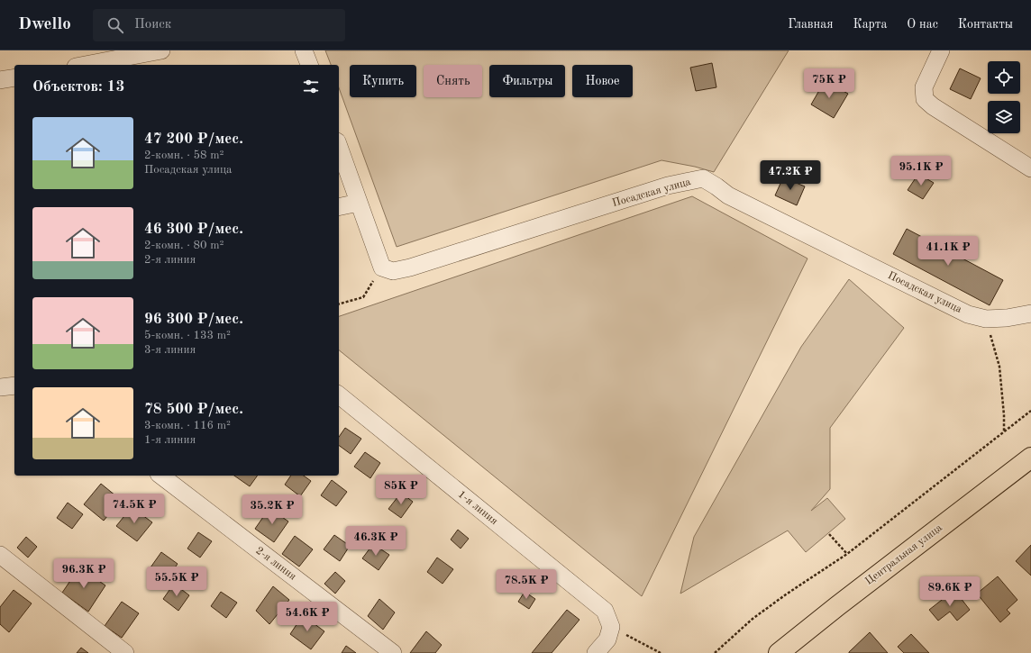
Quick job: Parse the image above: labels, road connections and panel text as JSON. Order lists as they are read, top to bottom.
{
  "streets": {
    "main road": ["Центральная улица"],
    "street": ["Посадская улица", "1-я линия", "2-я линия"]
  },
  "page": {
    "header": "Dwello",
    "search": "Поиск",
    "nav": [
      "Главная",
      "Карта",
      "О нас",
      "Контакты"
    ],
    "chip": [
      "Купить",
      "Снять",
      "Фильтры",
      "Новое"
    ],
    "heading": "Объектов: 13",
    "price": [
      "75K ₽",
      "95.1K ₽",
      "47.2K ₽",
      "41.1K ₽",
      "85K ₽",
      "74.5K ₽",
      "35.2K ₽",
      "46.3K ₽",
      "96.3K ₽",
      "55.5K ₽",
      "78.5K ₽",
      "89.6K ₽",
      "54.6K ₽"
    ],
    "list": [
      {
        "name": "47 200 ₽/мес.",
        "note": "2-комн. · 58 m² · Посадская улица"
      },
      {
        "name": "46 300 ₽/мес.",
        "note": "2-комн. · 80 m² · 2-я линия"
      },
      {
        "name": "96 300 ₽/мес.",
        "note": "5-комн. · 133 m² · 3-я линия"
      },
      {
        "name": "78 500 ₽/мес.",
        "note": "3-комн. · 116 m² · 1-я линия"
      }
    ]
  }
}
